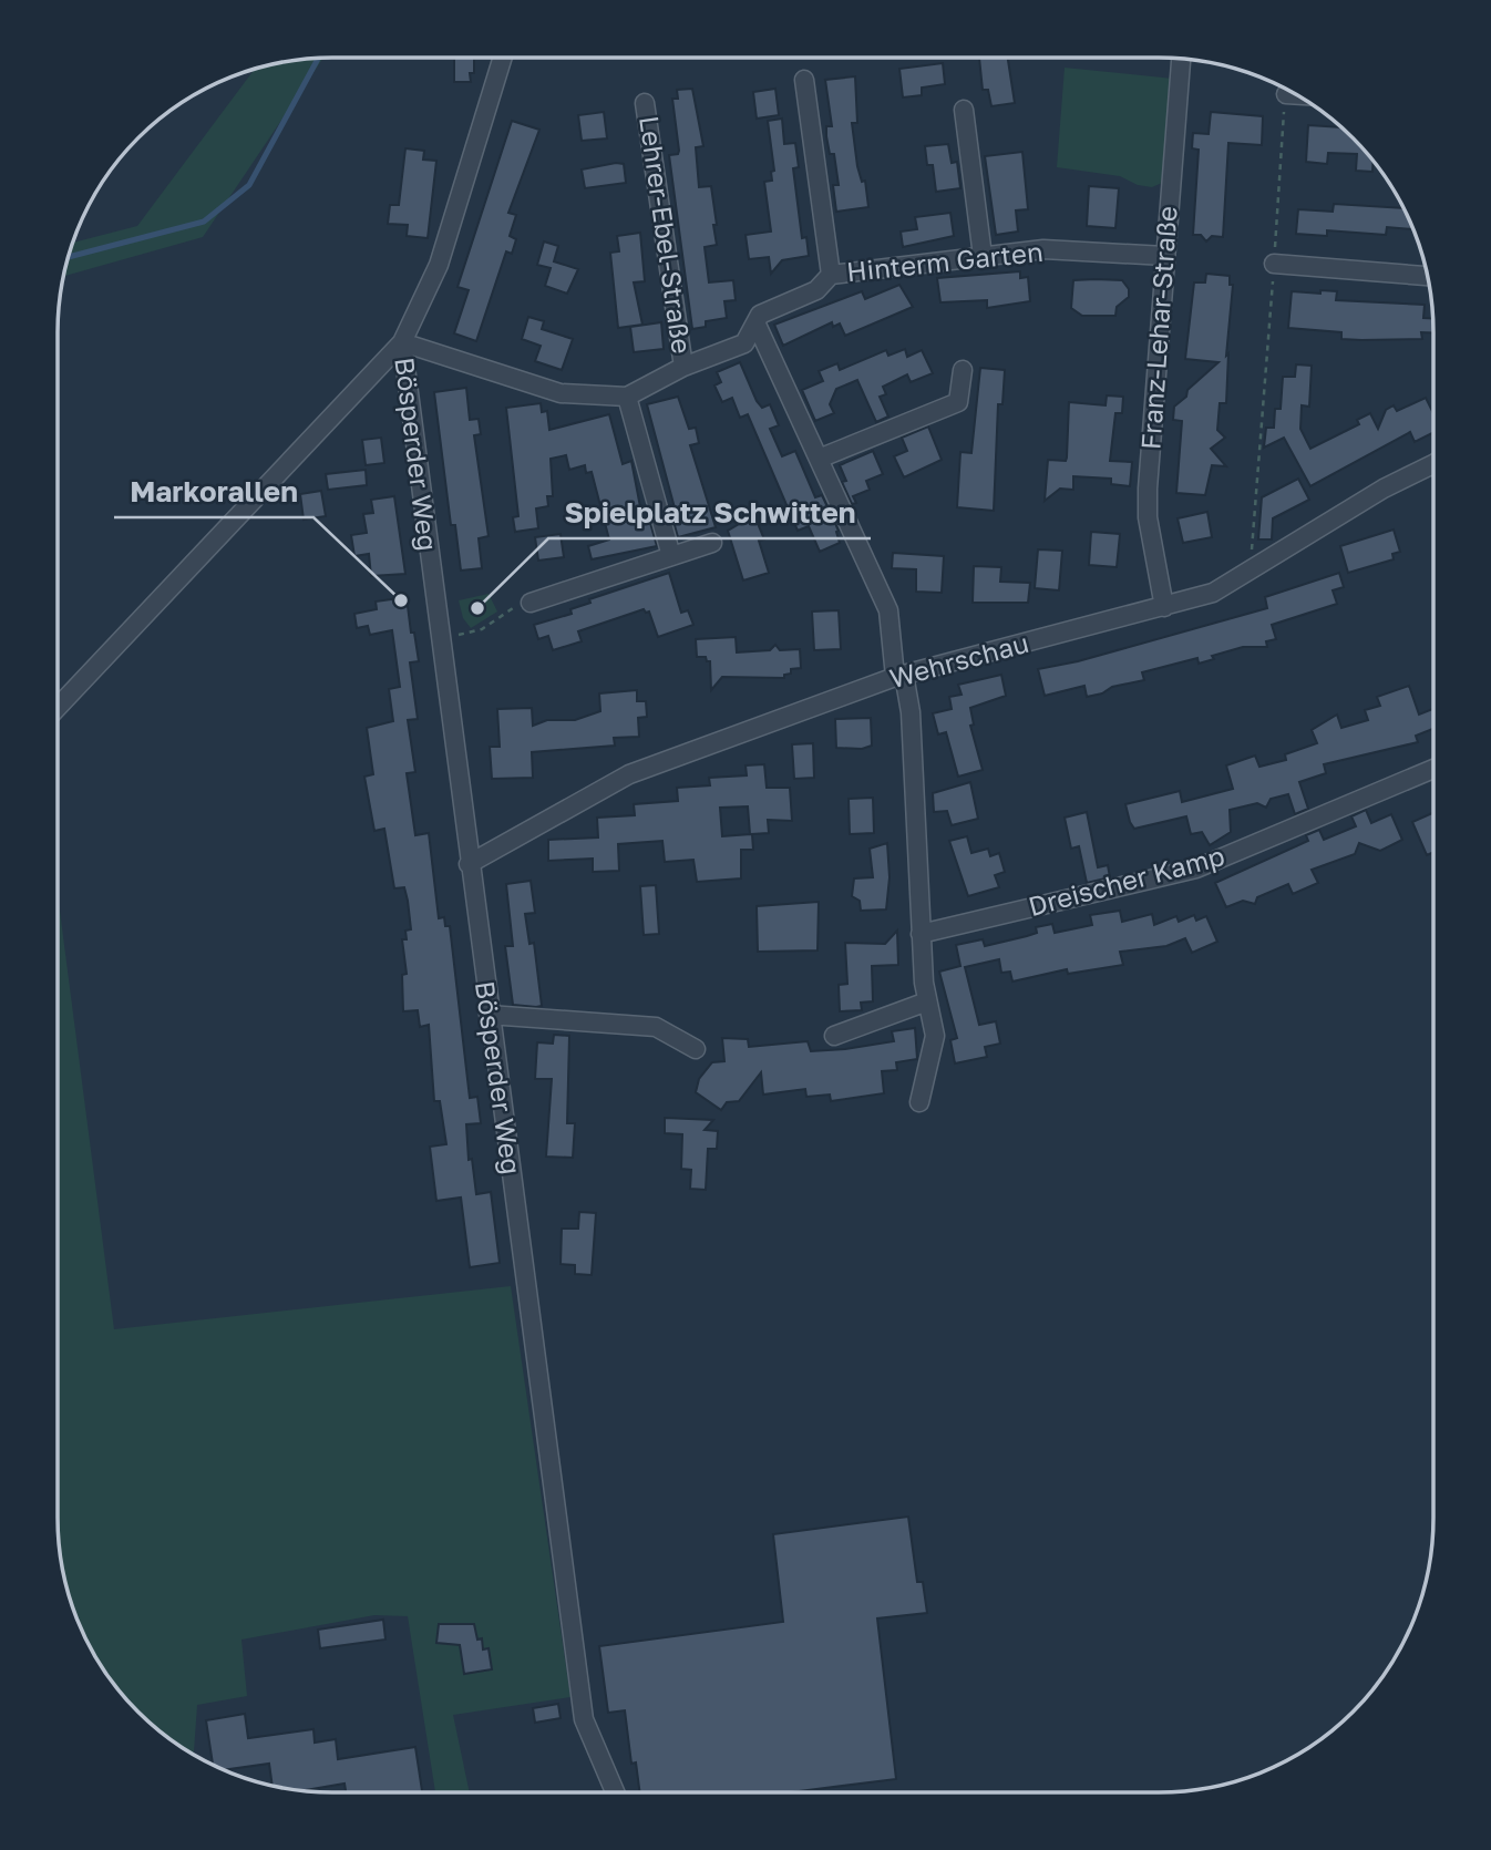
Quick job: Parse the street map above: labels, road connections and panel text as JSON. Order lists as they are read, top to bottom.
{
  "streets": {
    "street": [
      "Lehrer-Ebel-Straße",
      "Hinterm Garten",
      "Franz-Lehar-Straße",
      "Bösperder Weg",
      "Wehrschau",
      "Dreischer Kamp"
    ]
  },
  "crossings": [
    ["Lehrer-Ebel-Straße", "Hinterm Garten"],
    ["Hinterm Garten", "Franz-Lehar-Straße"],
    ["Franz-Lehar-Straße", "Wehrschau"],
    ["Bösperder Weg", "Wehrschau"]
  ],
  "places": ["Markorallen", "Spielplatz Schwitten"]
}
